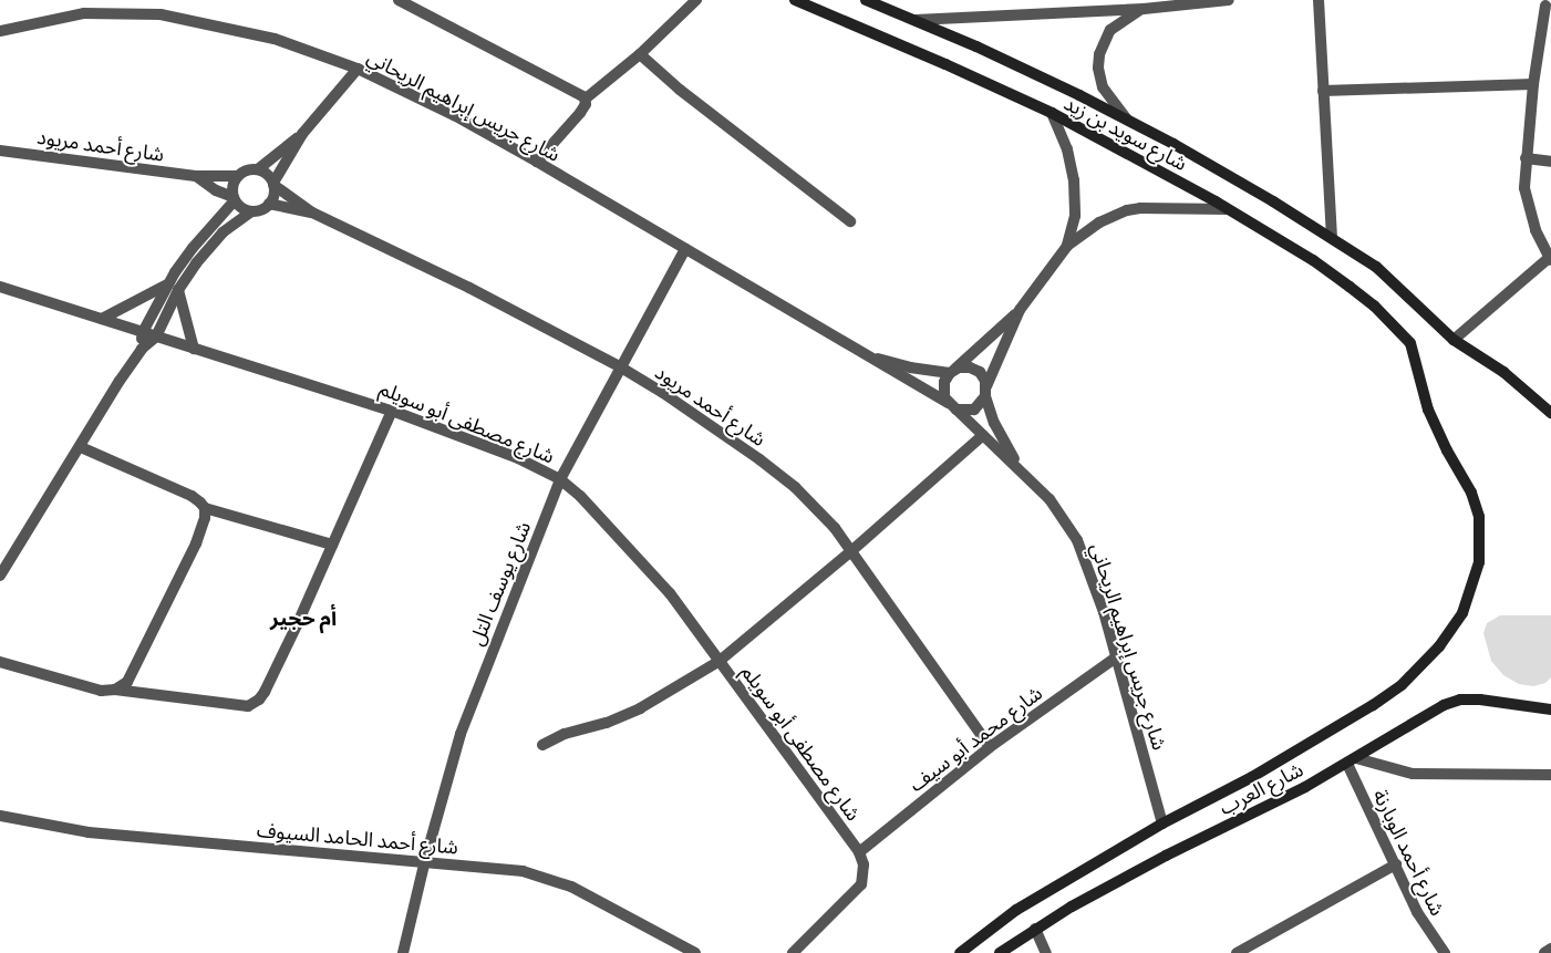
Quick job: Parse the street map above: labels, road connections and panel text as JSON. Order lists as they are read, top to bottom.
{
  "streets": {
    "main road": ["شارع سويد بن زيد", "شارع العرب"],
    "street": [
      "شارع جريس إبراهيم الريحاني",
      "شارع أحمد مريود",
      "شارع مصطفى أبو سويلم",
      "شارع يوسف التل",
      "شارع محمد أبو سيف",
      "شارع أحمد الحامد السيوف",
      "شارع أحمد الوبارنة"
    ]
  },
  "crossings": [
    ["شارع جريس إبراهيم الريحاني", "شارع يوسف التل"],
    ["شارع جريس إبراهيم الريحاني", "شارع محمد أبو سيف"],
    ["شارع جريس إبراهيم الريحاني", "شارع العرب"],
    ["شارع سويد بن زيد", "شارع العرب"],
    ["شارع أحمد مريود", "شارع يوسف التل"],
    ["شارع أحمد مريود", "شارع محمد أبو سيف"],
    ["شارع مصطفى أبو سويلم", "شارع يوسف التل"],
    ["شارع مصطفى أبو سويلم", "شارع محمد أبو سيف"],
    ["شارع يوسف التل", "شارع أحمد الحامد السيوف"],
    ["شارع العرب", "شارع أحمد الوبارنة"]
  ],
  "districts": ["أم حجير"]
}
